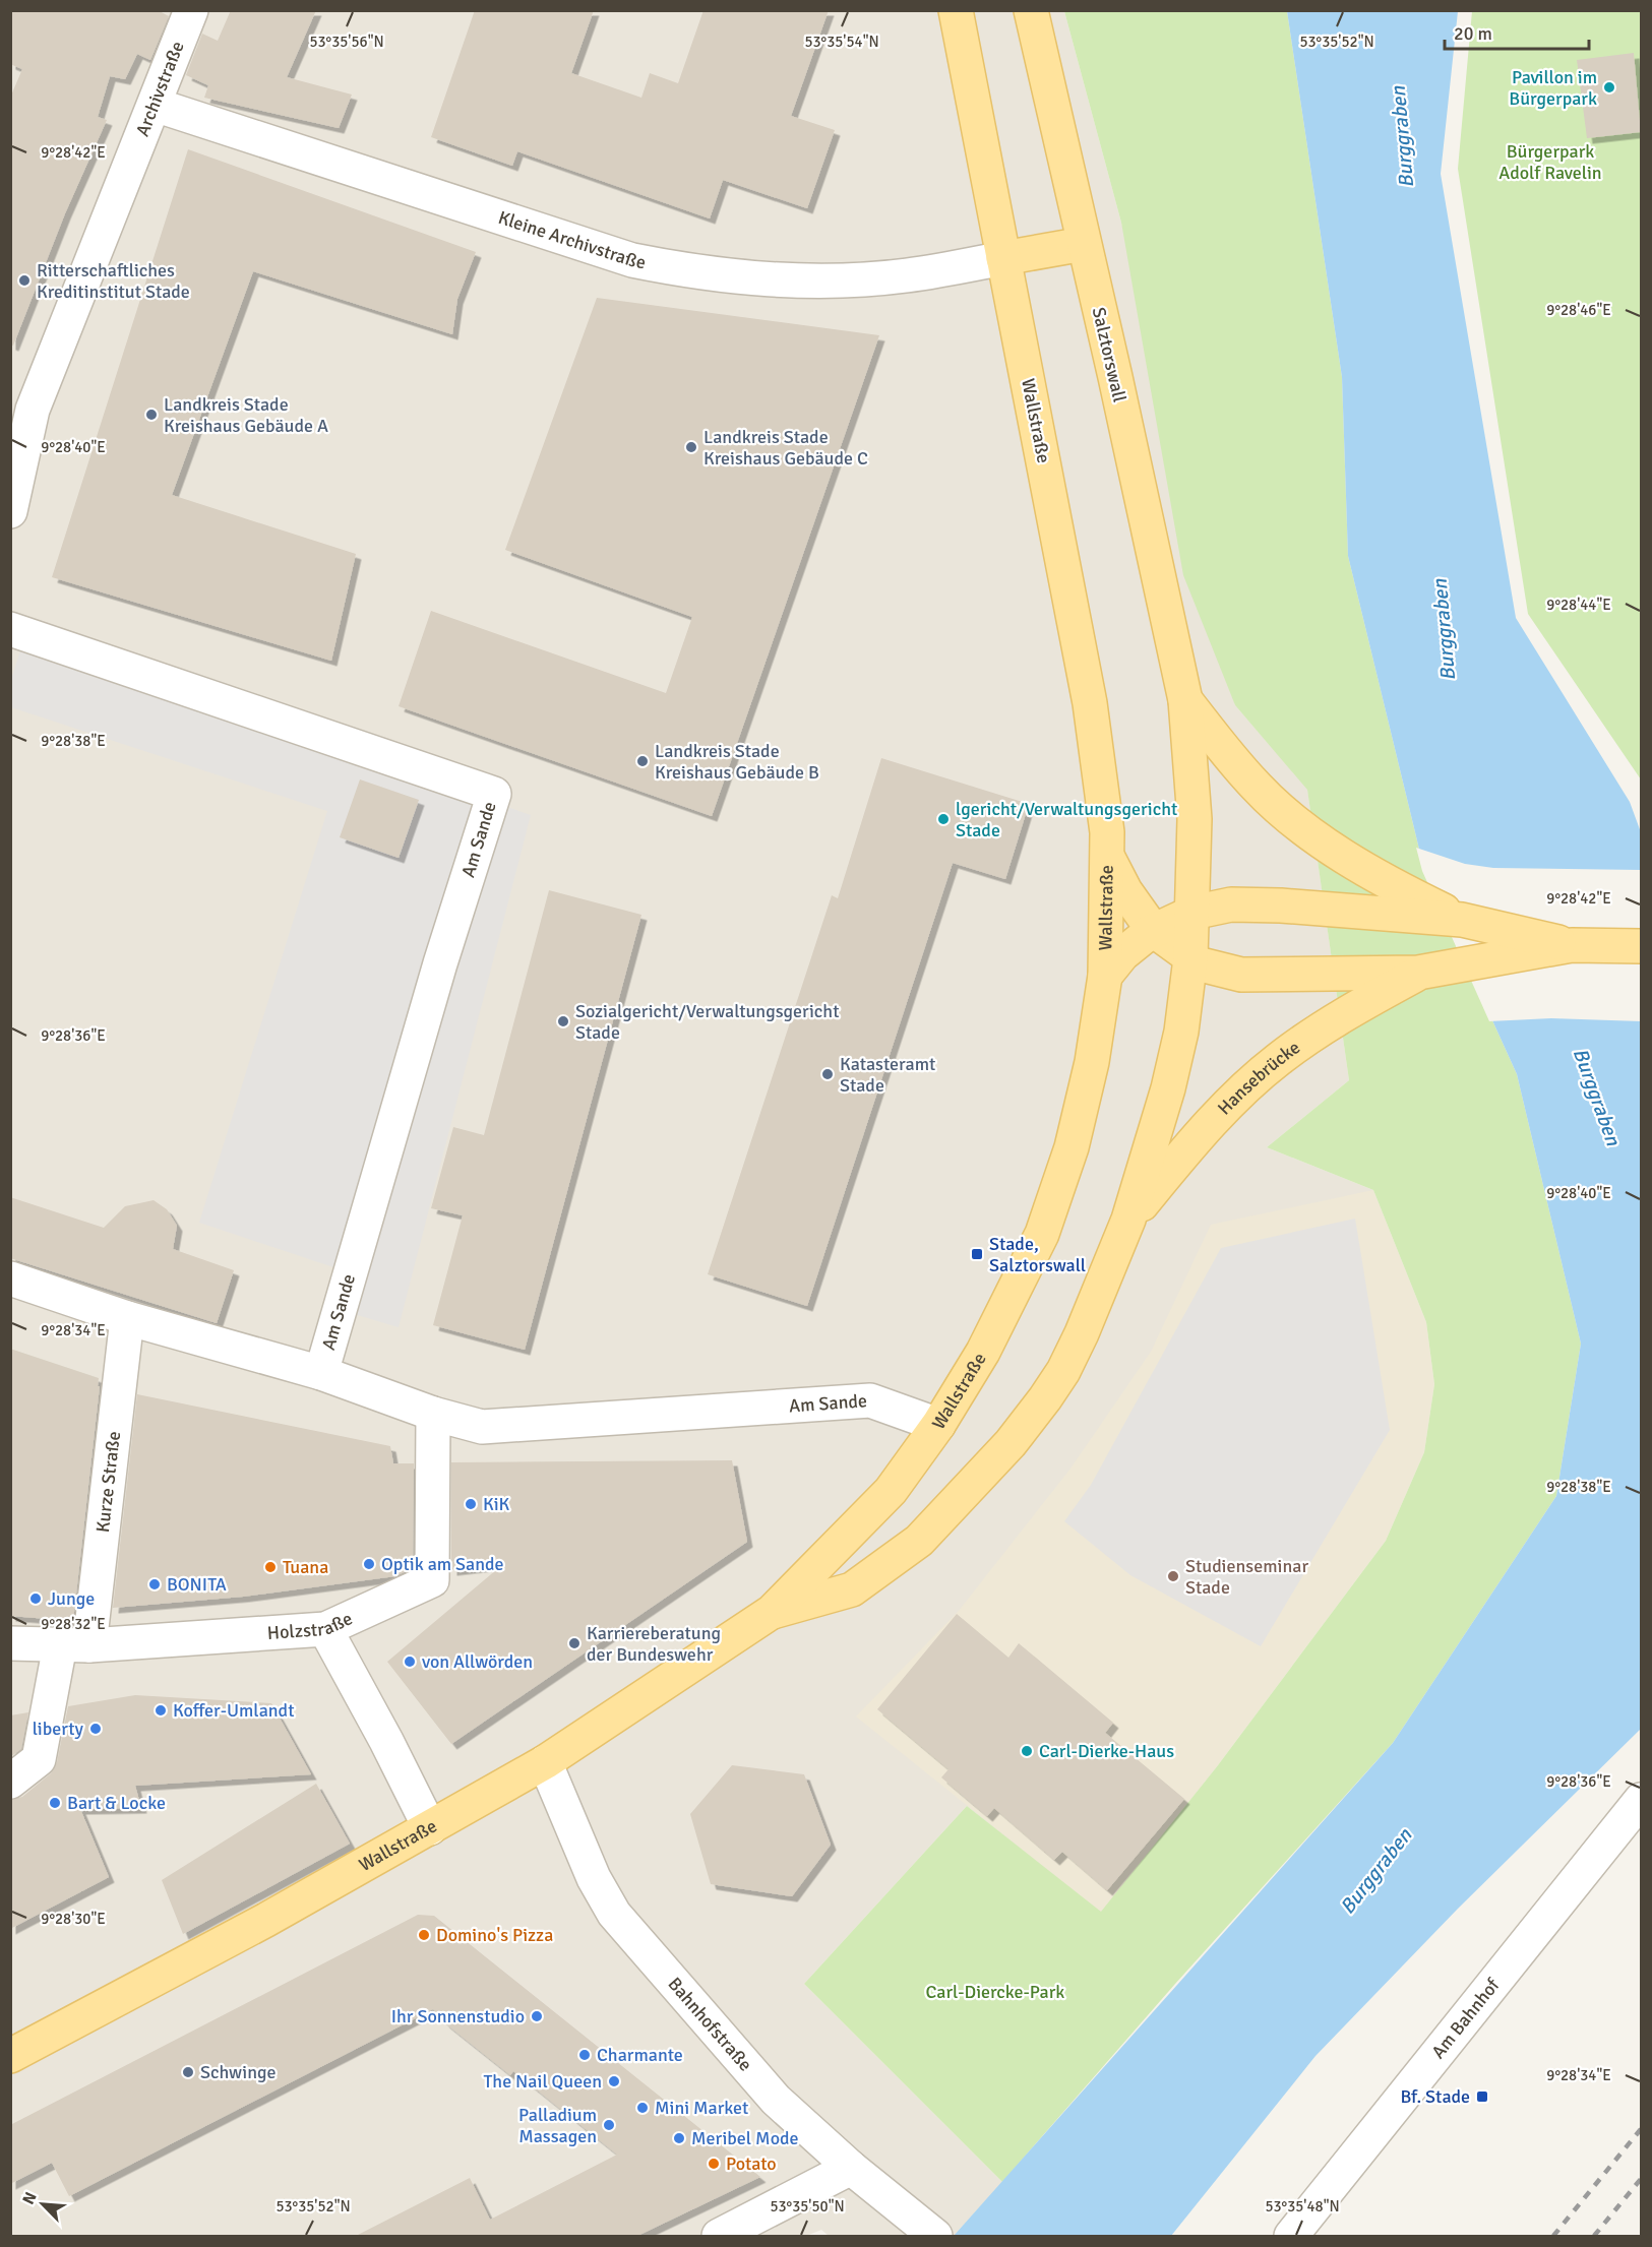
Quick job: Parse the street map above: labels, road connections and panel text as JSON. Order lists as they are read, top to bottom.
{
  "streets": {
    "main road": ["Salztorswall", "Wallstraße", "Hansebrücke"],
    "street": [
      "Archivstraße",
      "Kleine Archivstraße",
      "Am Sande",
      "Kurze Straße",
      "Holzstraße",
      "Am Bahnhof",
      "Bahnhofstraße"
    ]
  },
  "crossings": [
    ["Archivstraße", "Kleine Archivstraße"],
    ["Kleine Archivstraße", "Wallstraße"],
    ["Salztorswall", "Wallstraße"],
    ["Salztorswall", "Hansebrücke"],
    ["Wallstraße", "Am Sande"],
    ["Wallstraße", "Hansebrücke"],
    ["Wallstraße", "Bahnhofstraße"],
    ["Am Sande", "Kurze Straße"],
    ["Am Sande", "Holzstraße"],
    ["Kurze Straße", "Holzstraße"]
  ],
  "water": ["Burggraben"],
  "parks": ["Bürgerpark Adolf Ravelin", "Carl-Diercke-Park"],
  "places": {
    "other": [
      "Pavillon im Bürgerpark",
      "Ritterschaftliches Kreditinstitut Stade",
      "Landkreis Stade Kreishaus Gebäude A",
      "Landkreis Stade Kreishaus Gebäude C",
      "Landkreis Stade Kreishaus Gebäude B",
      "lgericht/Verwaltungsgericht Stade",
      "Sozialgericht/Verwaltungsgericht Stade",
      "Katasteramt Stade",
      "KiK",
      "Optik am Sande",
      "Tuana",
      "Studienseminar Stade",
      "BONITA",
      "Junge",
      "Karriereberatung der Bundeswehr",
      "von Allwörden",
      "Koffer-Umlandt",
      "liberty",
      "Carl-Dierke-Haus",
      "Bart & Locke",
      "Domino's Pizza",
      "Ihr Sonnenstudio",
      "Charmante",
      "Schwinge",
      "The Nail Queen",
      "Mini Market",
      "Palladium Massagen",
      "Meribel Mode",
      "Potato"
    ],
    "transit": ["Stade, Salztorswall", "Bf. Stade"]
  },
  "scale_bar": "20 m",
  "north": "top left",
  "coordinates": [
    "53°35'56\"N",
    "53°35'54\"N",
    "53°35'52\"N",
    "9°28'42\"E",
    "9°28'46\"E",
    "9°28'40\"E",
    "9°28'44\"E",
    "9°28'38\"E",
    "9°28'36\"E",
    "9°28'34\"E",
    "9°28'32\"E",
    "9°28'30\"E",
    "53°35'50\"N",
    "53°35'48\"N"
  ]
}
